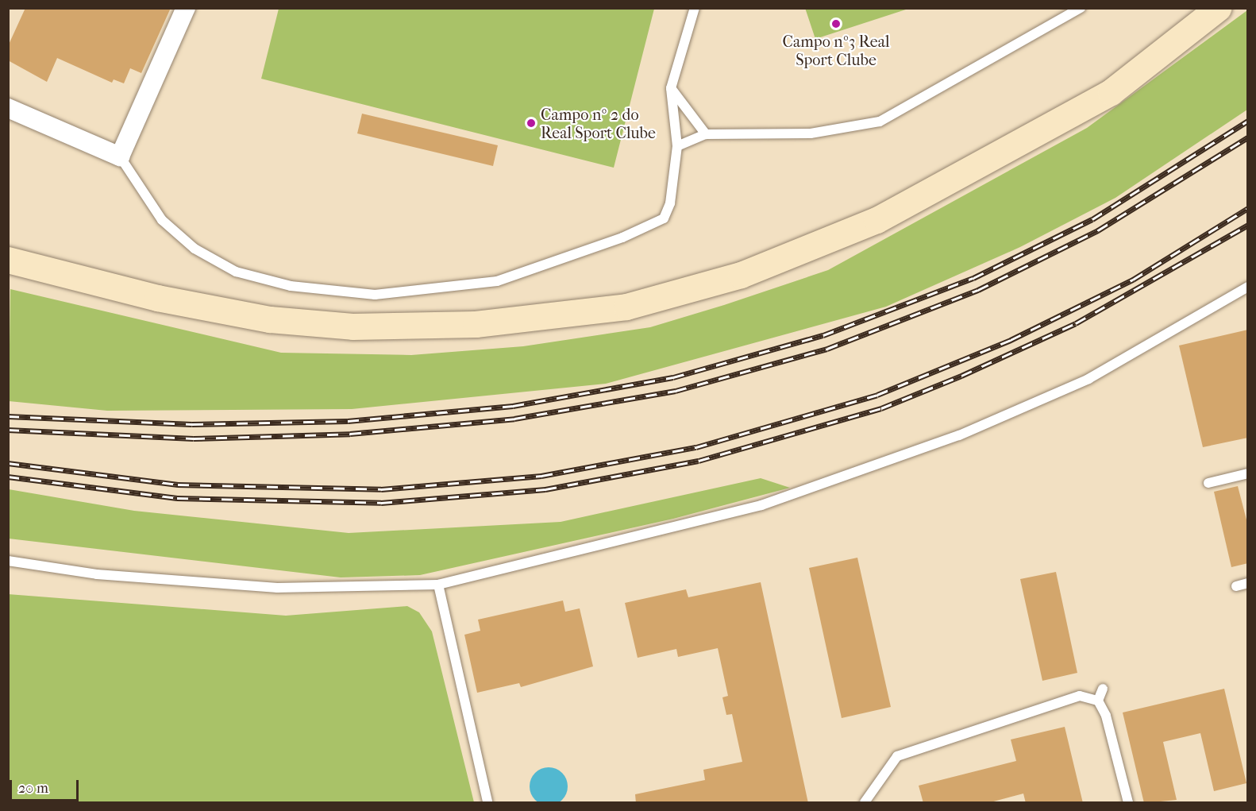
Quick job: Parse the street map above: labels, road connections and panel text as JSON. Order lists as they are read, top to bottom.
{
  "places": ["Campo nº3 Real Sport Clube", "Campo nº 2 do Real Sport Clube"],
  "scale_bar": "20 m"
}
